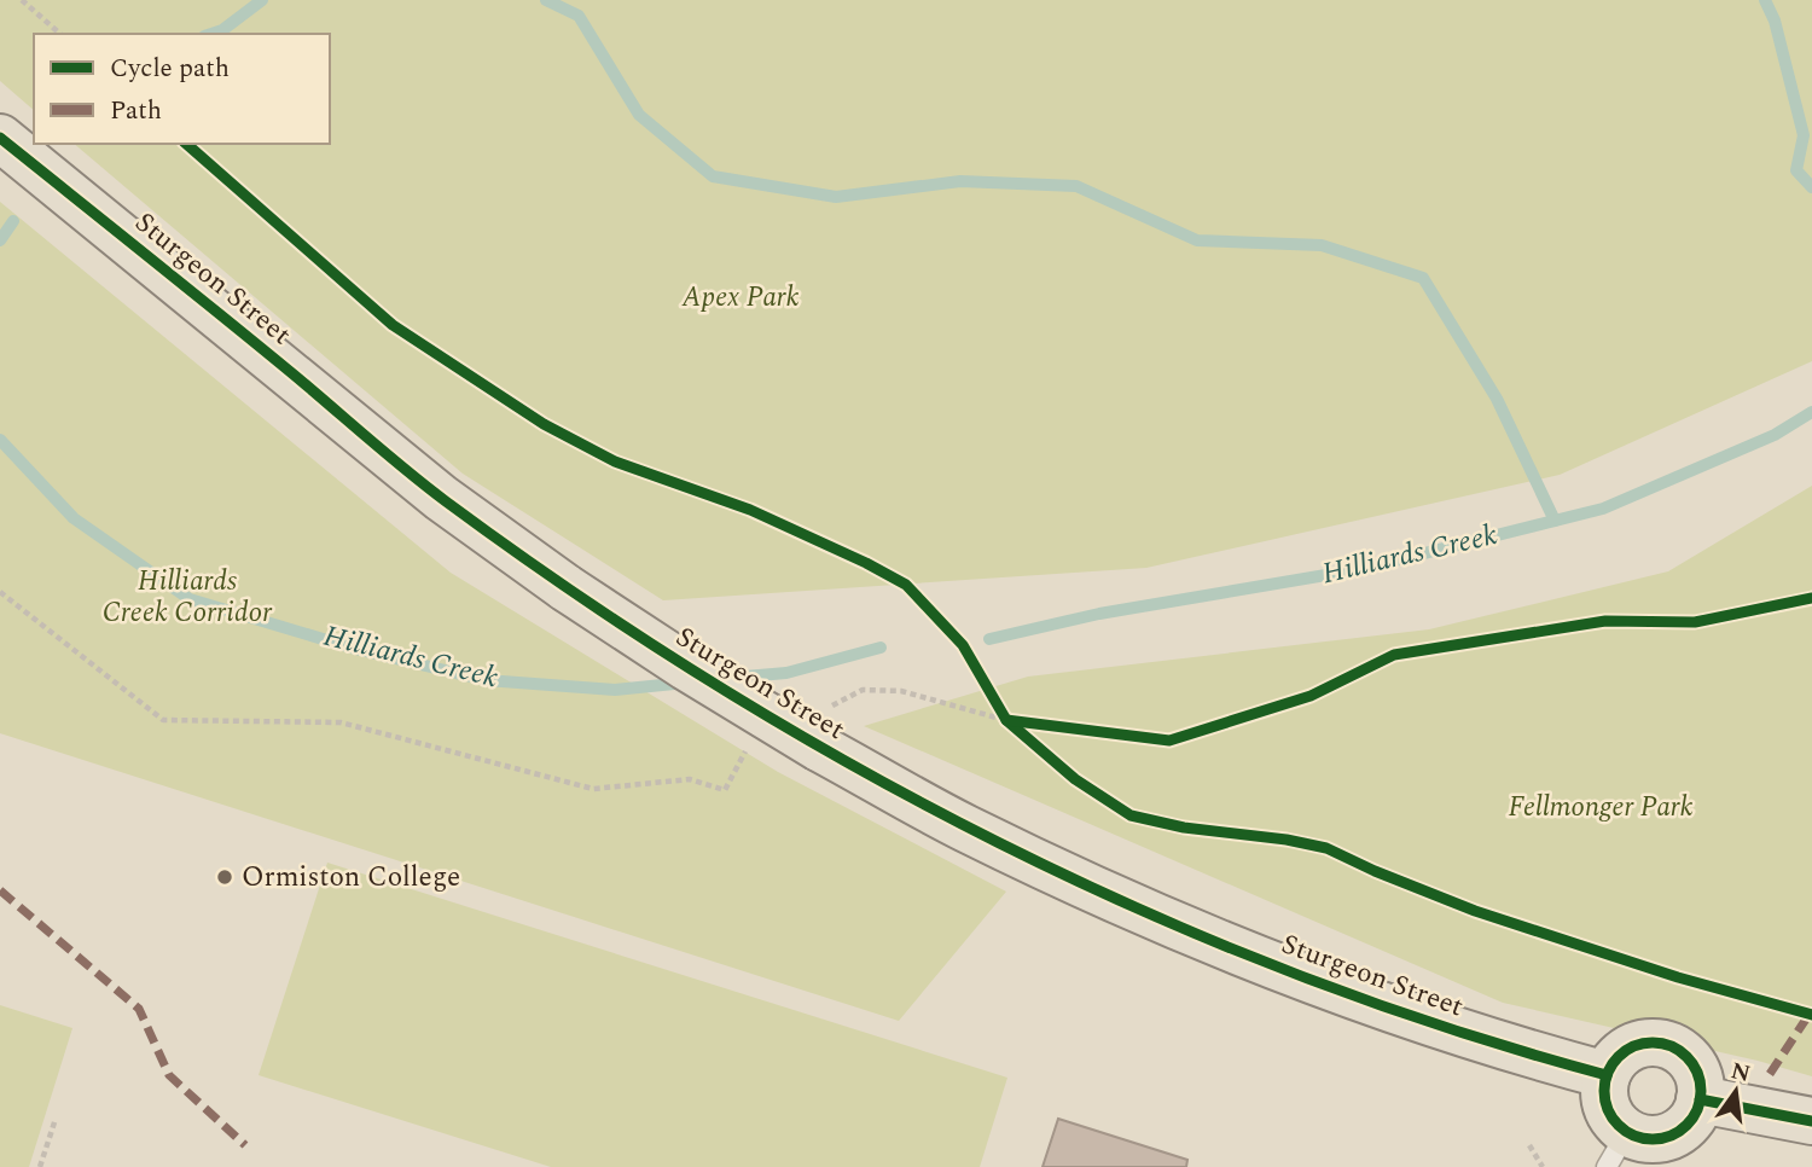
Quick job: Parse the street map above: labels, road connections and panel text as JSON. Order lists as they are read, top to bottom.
{
  "streets": {
    "main road": ["Sturgeon Street"]
  },
  "water": ["Hilliards Creek"],
  "parks": ["Apex Park", "Hilliards Creek Corridor", "Fellmonger Park"],
  "places": ["Ormiston College"],
  "legend": ["Cycle path", "Path"],
  "north": "top"
}
